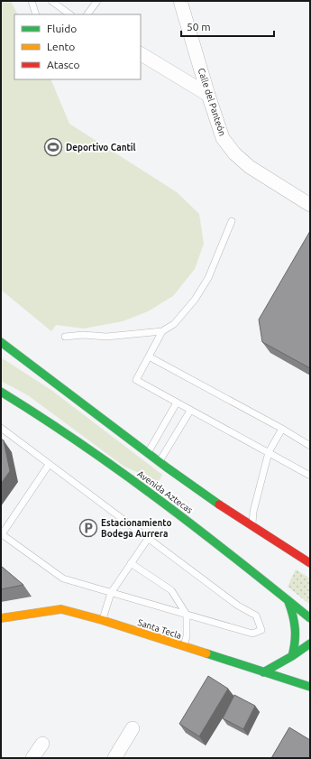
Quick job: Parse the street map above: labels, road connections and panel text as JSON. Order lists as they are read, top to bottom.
{
  "streets": {
    "main road": ["Avenida Aztecas", "Santa Tecla"],
    "street": ["Calle del Panteón"]
  },
  "places": {
    "sports": ["Deportivo Cantil"],
    "parking": ["Estacionamiento Bodega Aurrera"]
  },
  "legend": ["Fluido", "Lento", "Atasco"],
  "scale_bar": "50 m"
}
